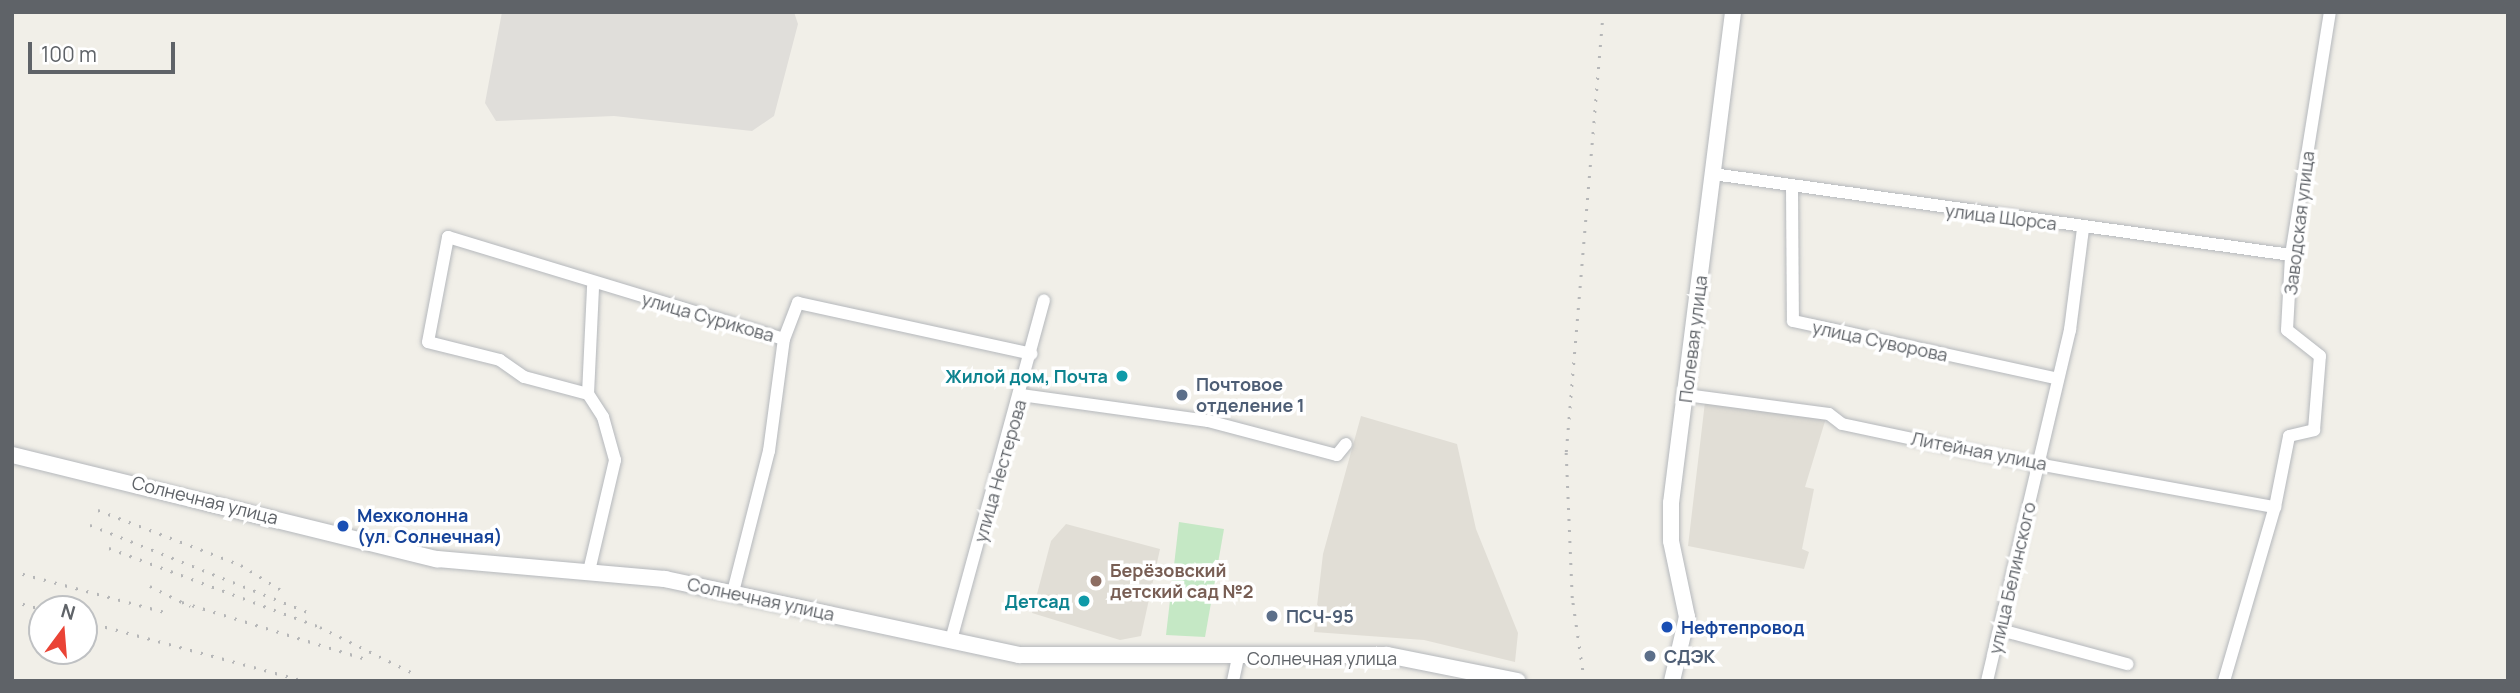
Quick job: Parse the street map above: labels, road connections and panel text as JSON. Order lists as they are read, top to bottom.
{
  "streets": {
    "street": [
      "улица Щорса",
      "Заводская улица",
      "улица Сурикова",
      "Полевая улица",
      "улица Суворова",
      "Литейная улица",
      "улица Нестерова",
      "Солнечная улица",
      "улица Белинского"
    ]
  },
  "crossings": [
    ["улица Щорса", "Заводская улица"],
    ["улица Щорса", "Полевая улица"],
    ["улица Щорса", "улица Суворова"],
    ["улица Щорса", "улица Белинского"],
    ["Заводская улица", "Литейная улица"],
    ["улица Сурикова", "улица Нестерова"],
    ["Полевая улица", "Литейная улица"],
    ["улица Суворова", "улица Белинского"],
    ["Литейная улица", "улица Белинского"],
    ["улица Нестерова", "Солнечная улица"]
  ],
  "places": [
    "Жилой дом, Почта",
    "Почтовое отделение 1",
    "Мехколонна (ул. Солнечная)",
    "Берёзовский детский сад №2",
    "Детсад",
    "ПСЧ-95",
    "Нефтепровод",
    "СДЭК"
  ],
  "scale_bar": "100 m",
  "north": "top"
}
